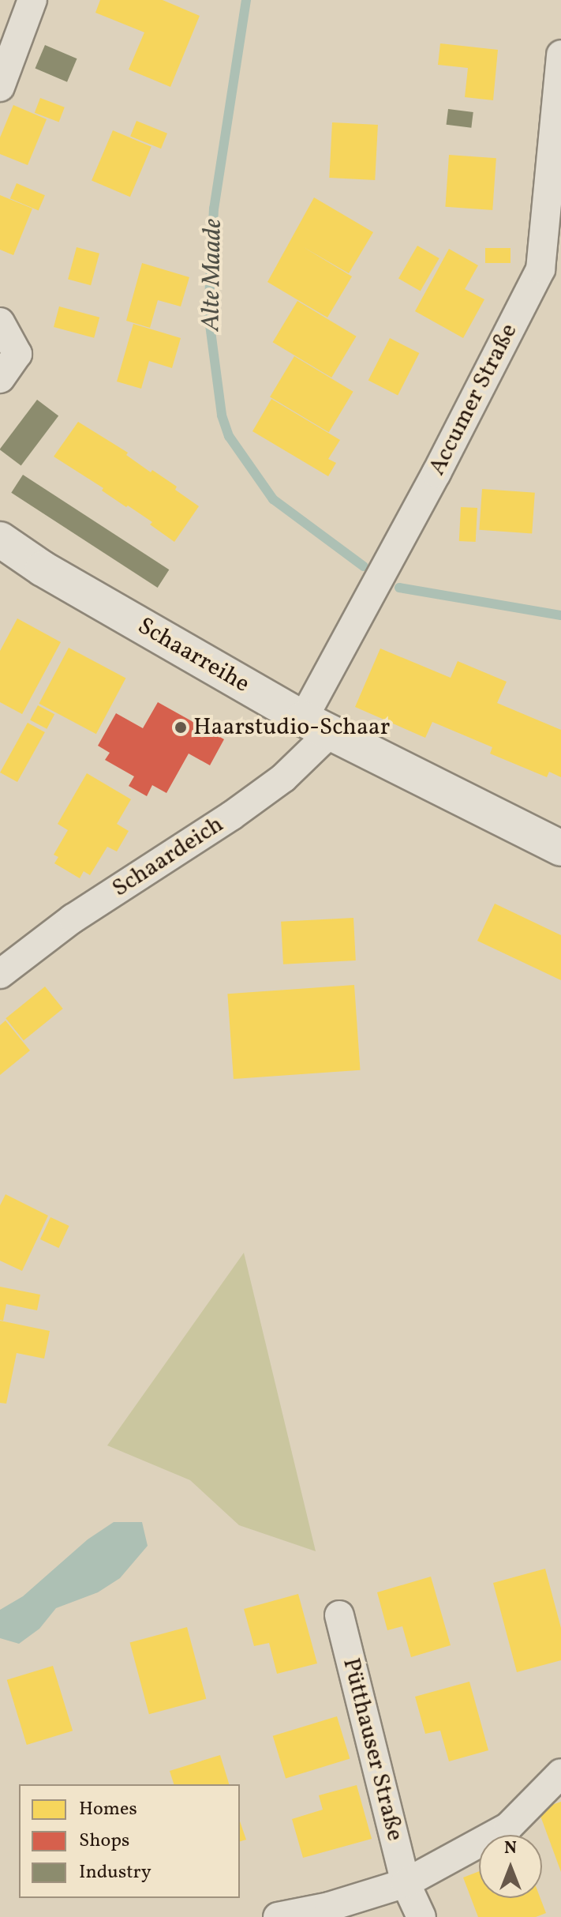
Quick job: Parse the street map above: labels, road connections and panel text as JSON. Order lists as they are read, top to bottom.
{
  "streets": {
    "main road": ["Schaarreihe"],
    "street": ["Accumer Straße", "Schaardeich", "Pütthauser Straße"]
  },
  "crossings": [
    ["Accumer Straße", "Schaarreihe"],
    ["Accumer Straße", "Schaardeich"],
    ["Schaarreihe", "Schaardeich"]
  ],
  "water": ["Alte Maade"],
  "places": ["Haarstudio-Schaar"],
  "legend": ["Homes", "Shops", "Industry"],
  "north": "top"
}
